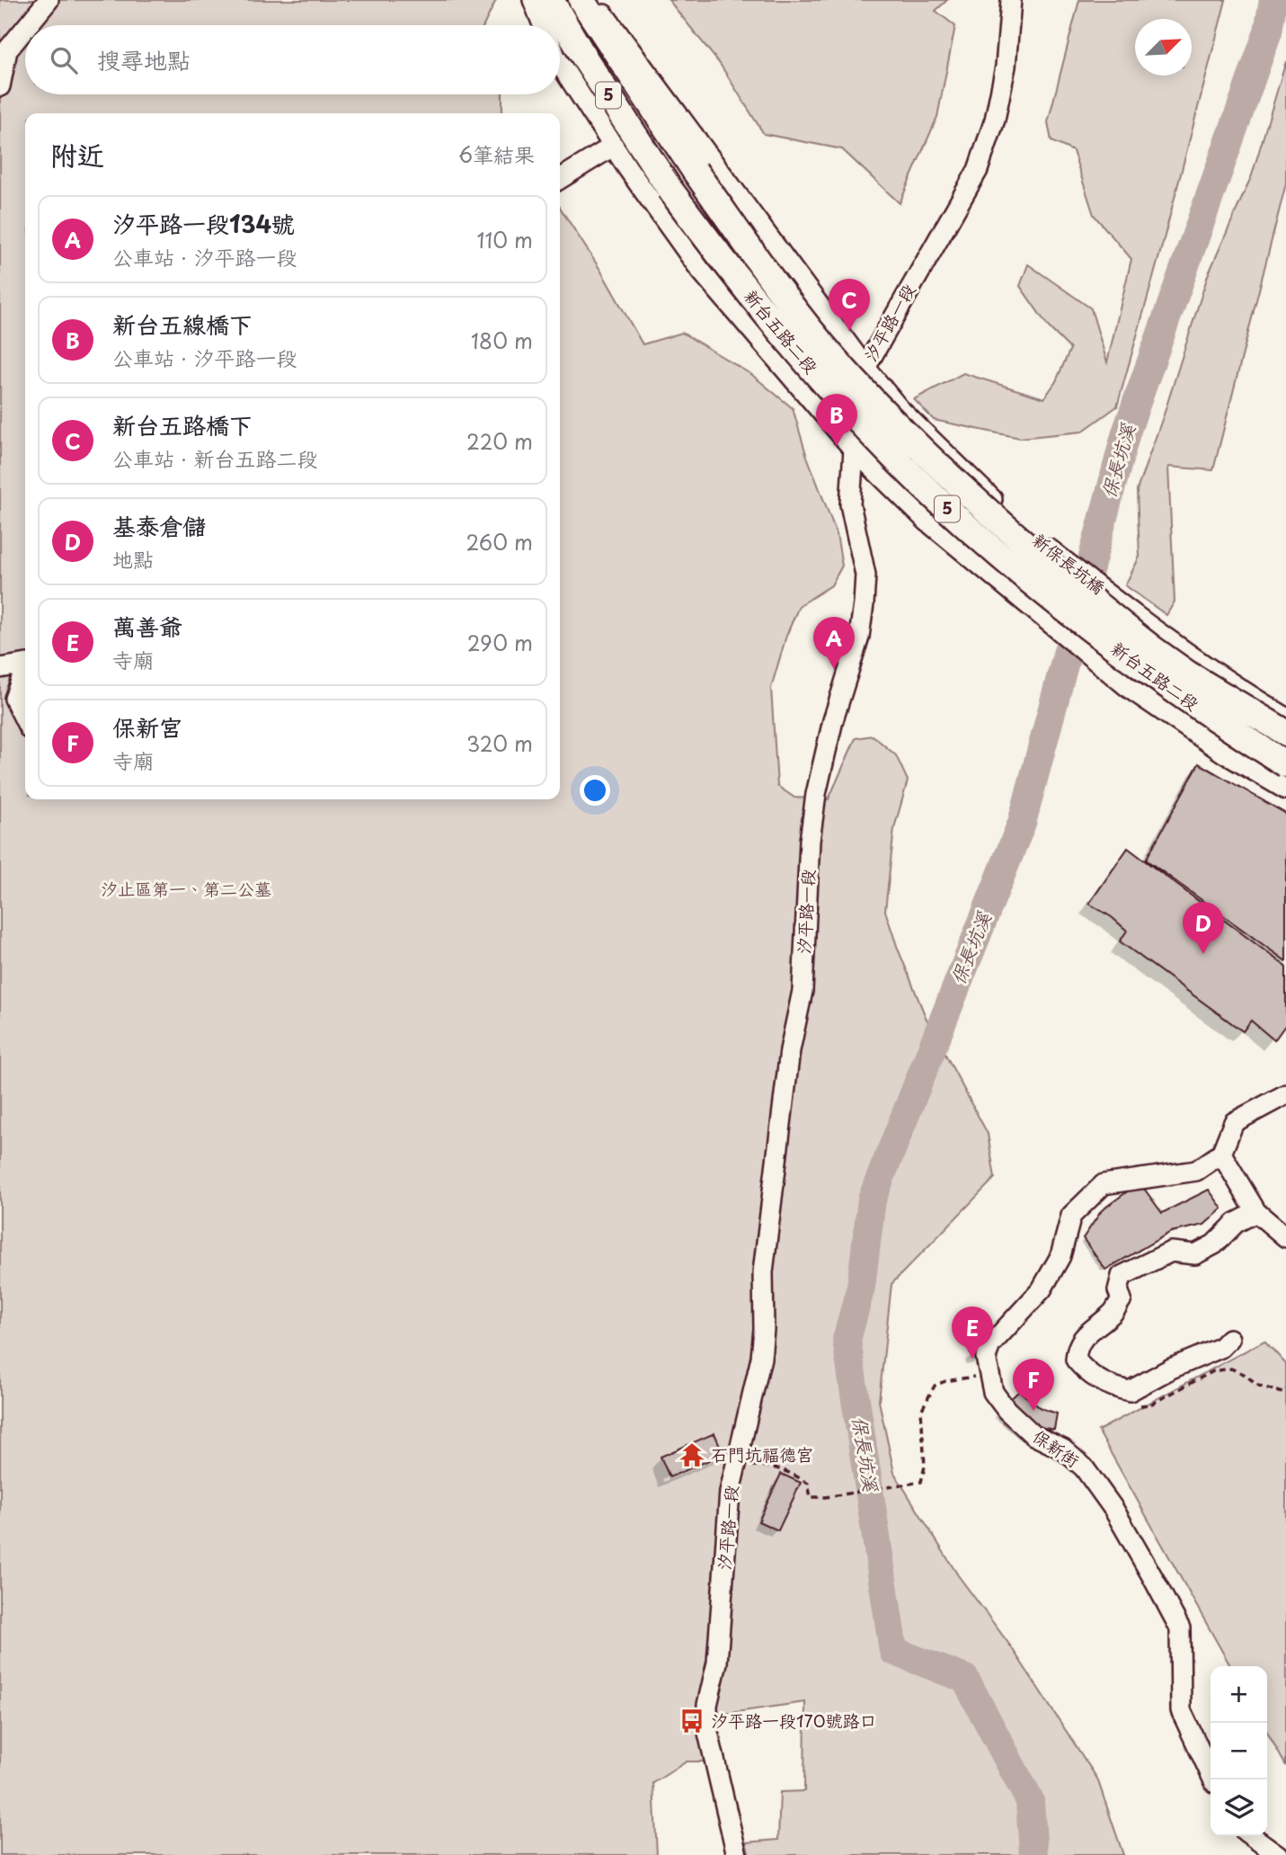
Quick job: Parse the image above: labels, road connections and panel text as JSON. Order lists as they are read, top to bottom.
{
  "streets": {
    "main road": ["5", "新台五路二段"],
    "street": ["汐平路一段", "新保長坑橋", "保新街"]
  },
  "crossings": [
    ["汐平路一段", "新保長坑橋"]
  ],
  "water": ["保長坑溪"],
  "parks": ["汐止區第一、第二公墓"],
  "places": {
    "temple": ["石門坑福德宮"],
    "bus stop": ["汐平路一段170號路口"]
  },
  "north": "top right",
  "page": {
    "search": "搜尋地點",
    "heading": ["附近", "6筆結果"],
    "list": [
      {
        "mark": "A",
        "name": "汐平路一段134號",
        "note": "公車站 · 汐平路一段",
        "value": "110 m"
      },
      {
        "mark": "B",
        "name": "新台五線橋下",
        "note": "公車站 · 汐平路一段",
        "value": "180 m"
      },
      {
        "mark": "C",
        "name": "新台五路橋下",
        "note": "公車站 · 新台五路二段",
        "value": "220 m"
      },
      {
        "mark": "D",
        "name": "基泰倉儲",
        "note": "地點",
        "value": "260 m"
      },
      {
        "mark": "E",
        "name": "萬善爺",
        "note": "寺廟",
        "value": "290 m"
      },
      {
        "mark": "F",
        "name": "保新宮",
        "note": "寺廟",
        "value": "320 m"
      }
    ],
    "pins": [
      "C",
      "B",
      "A",
      "D",
      "E",
      "F"
    ],
    "map_buttons": ["+", "−"]
  }
}
